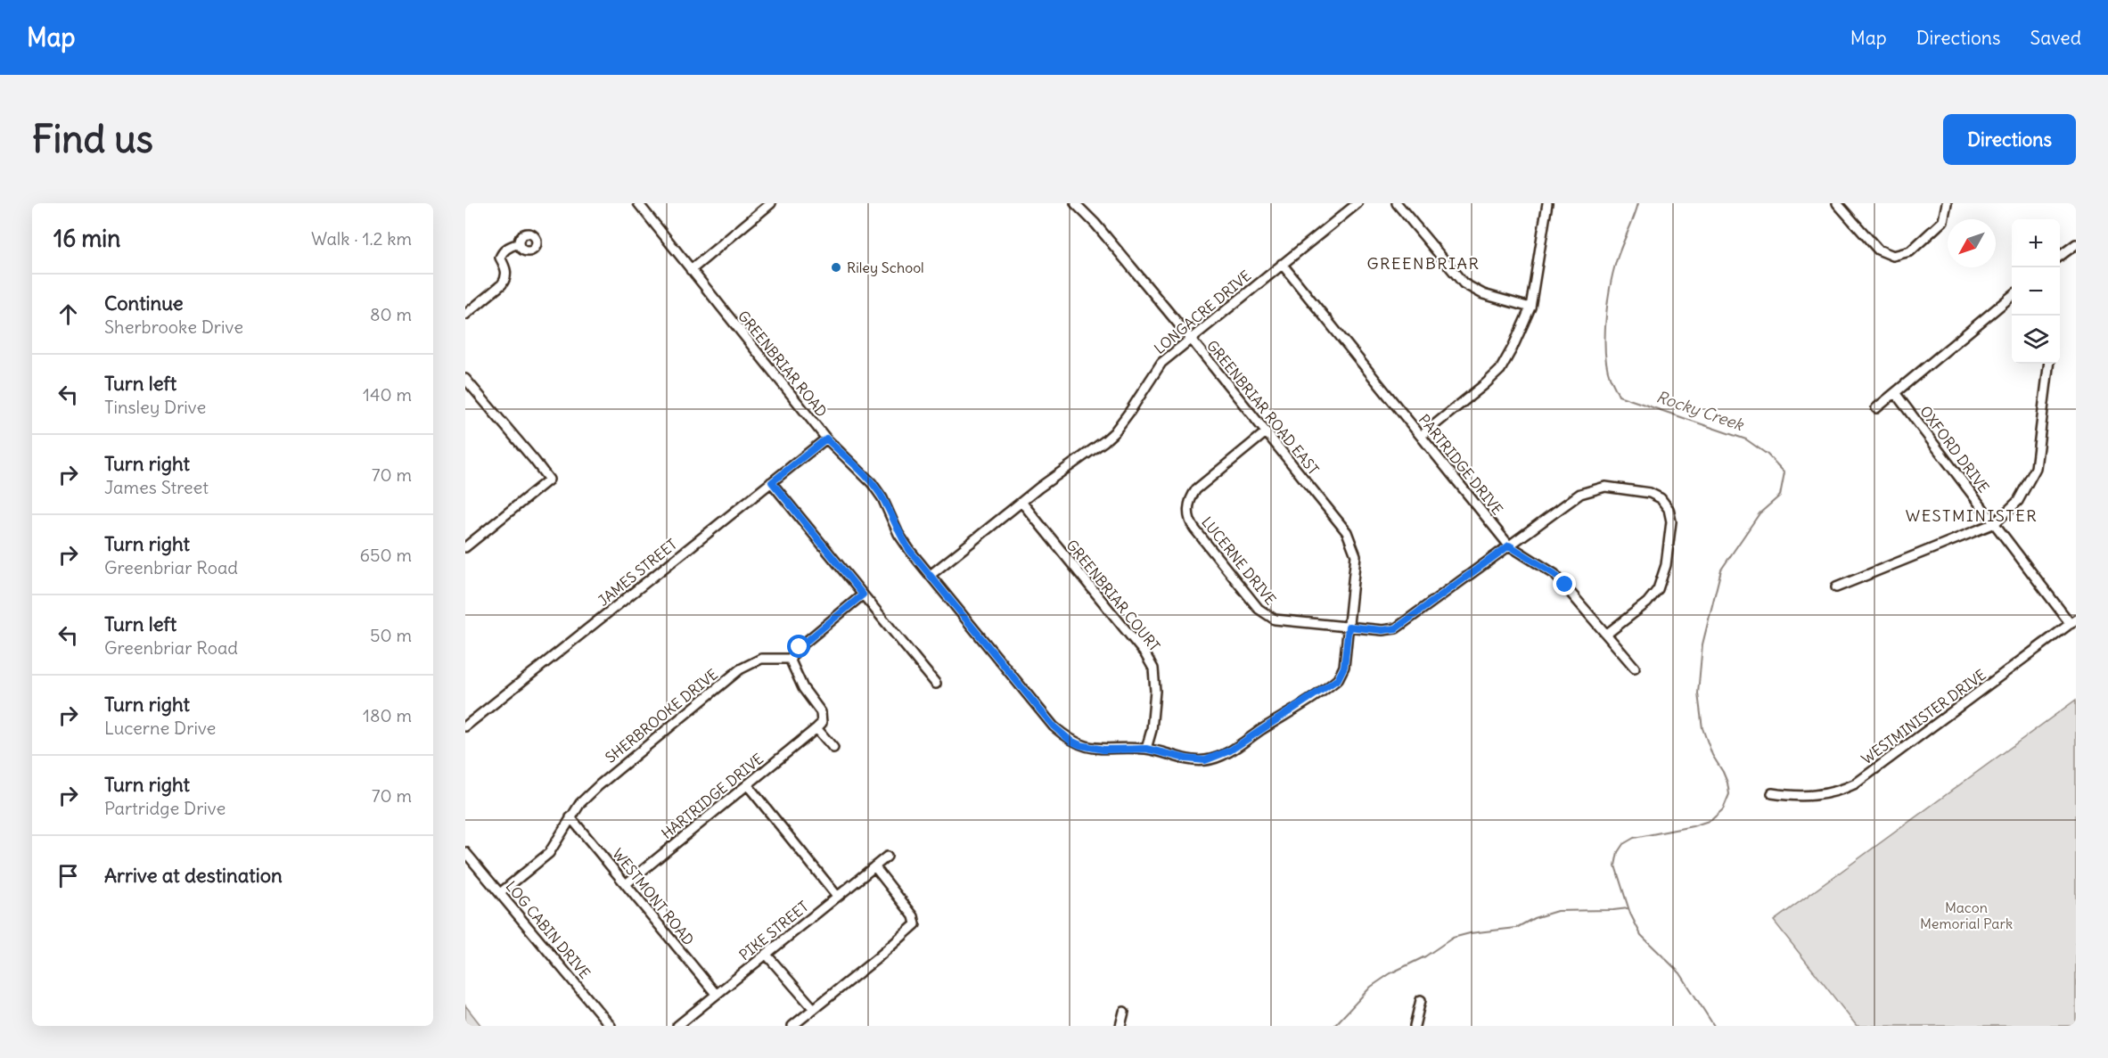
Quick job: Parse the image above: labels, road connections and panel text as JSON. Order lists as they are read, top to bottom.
{
  "streets": {
    "street": [
      "LONGACRE DRIVE",
      "GREENBRIAR ROAD",
      "GREENBRIAR ROAD EAST",
      "OXFORD DRIVE",
      "PARTRIDGE DRIVE",
      "LUCERNE DRIVE",
      "JAMES STREET",
      "GREENBRIAR COURT",
      "SHERBROOKE DRIVE",
      "WESTMINISTER DRIVE",
      "HARTRIDGE DRIVE",
      "WESTMONT ROAD",
      "LOG CABIN DRIVE",
      "PIKE STREET"
    ]
  },
  "crossings": [
    ["LONGACRE DRIVE", "GREENBRIAR ROAD"],
    ["LONGACRE DRIVE", "GREENBRIAR ROAD EAST"],
    ["LONGACRE DRIVE", "PARTRIDGE DRIVE"],
    ["LONGACRE DRIVE", "GREENBRIAR COURT"],
    ["GREENBRIAR ROAD", "GREENBRIAR ROAD EAST"],
    ["GREENBRIAR ROAD", "LUCERNE DRIVE"],
    ["GREENBRIAR ROAD", "JAMES STREET"],
    ["GREENBRIAR ROAD", "GREENBRIAR COURT"],
    ["GREENBRIAR ROAD EAST", "LUCERNE DRIVE"],
    ["OXFORD DRIVE", "WESTMINISTER DRIVE"],
    ["PARTRIDGE DRIVE", "LUCERNE DRIVE"],
    ["SHERBROOKE DRIVE", "WESTMONT ROAD"],
    ["SHERBROOKE DRIVE", "LOG CABIN DRIVE"],
    ["HARTRIDGE DRIVE", "WESTMONT ROAD"],
    ["WESTMONT ROAD", "PIKE STREET"]
  ],
  "districts": ["GREENBRIAR", "WESTMINISTER"],
  "water": ["Rocky Creek"],
  "parks": ["Macon Memorial Park"],
  "places": ["Riley School"],
  "north": "bottom left",
  "page": {
    "header": "Map",
    "nav": ["Map", "Directions", "Saved"],
    "buttons": "Directions",
    "title": "Find us",
    "heading": ["16 min", "Walk · 1.2 km"],
    "map_buttons": ["+", "−"],
    "list": [
      ["Continue", "Sherbrooke Drive", "80 m"],
      ["Turn left", "Tinsley Drive", "140 m"],
      ["Turn right", "James Street", "70 m"],
      ["Turn right", "Greenbriar Road", "650 m"],
      ["Turn left", "Greenbriar Road", "50 m"],
      ["Turn right", "Lucerne Drive", "180 m"],
      ["Turn right", "Partridge Drive", "70 m"],
      "Arrive at destination"
    ]
  }
}
